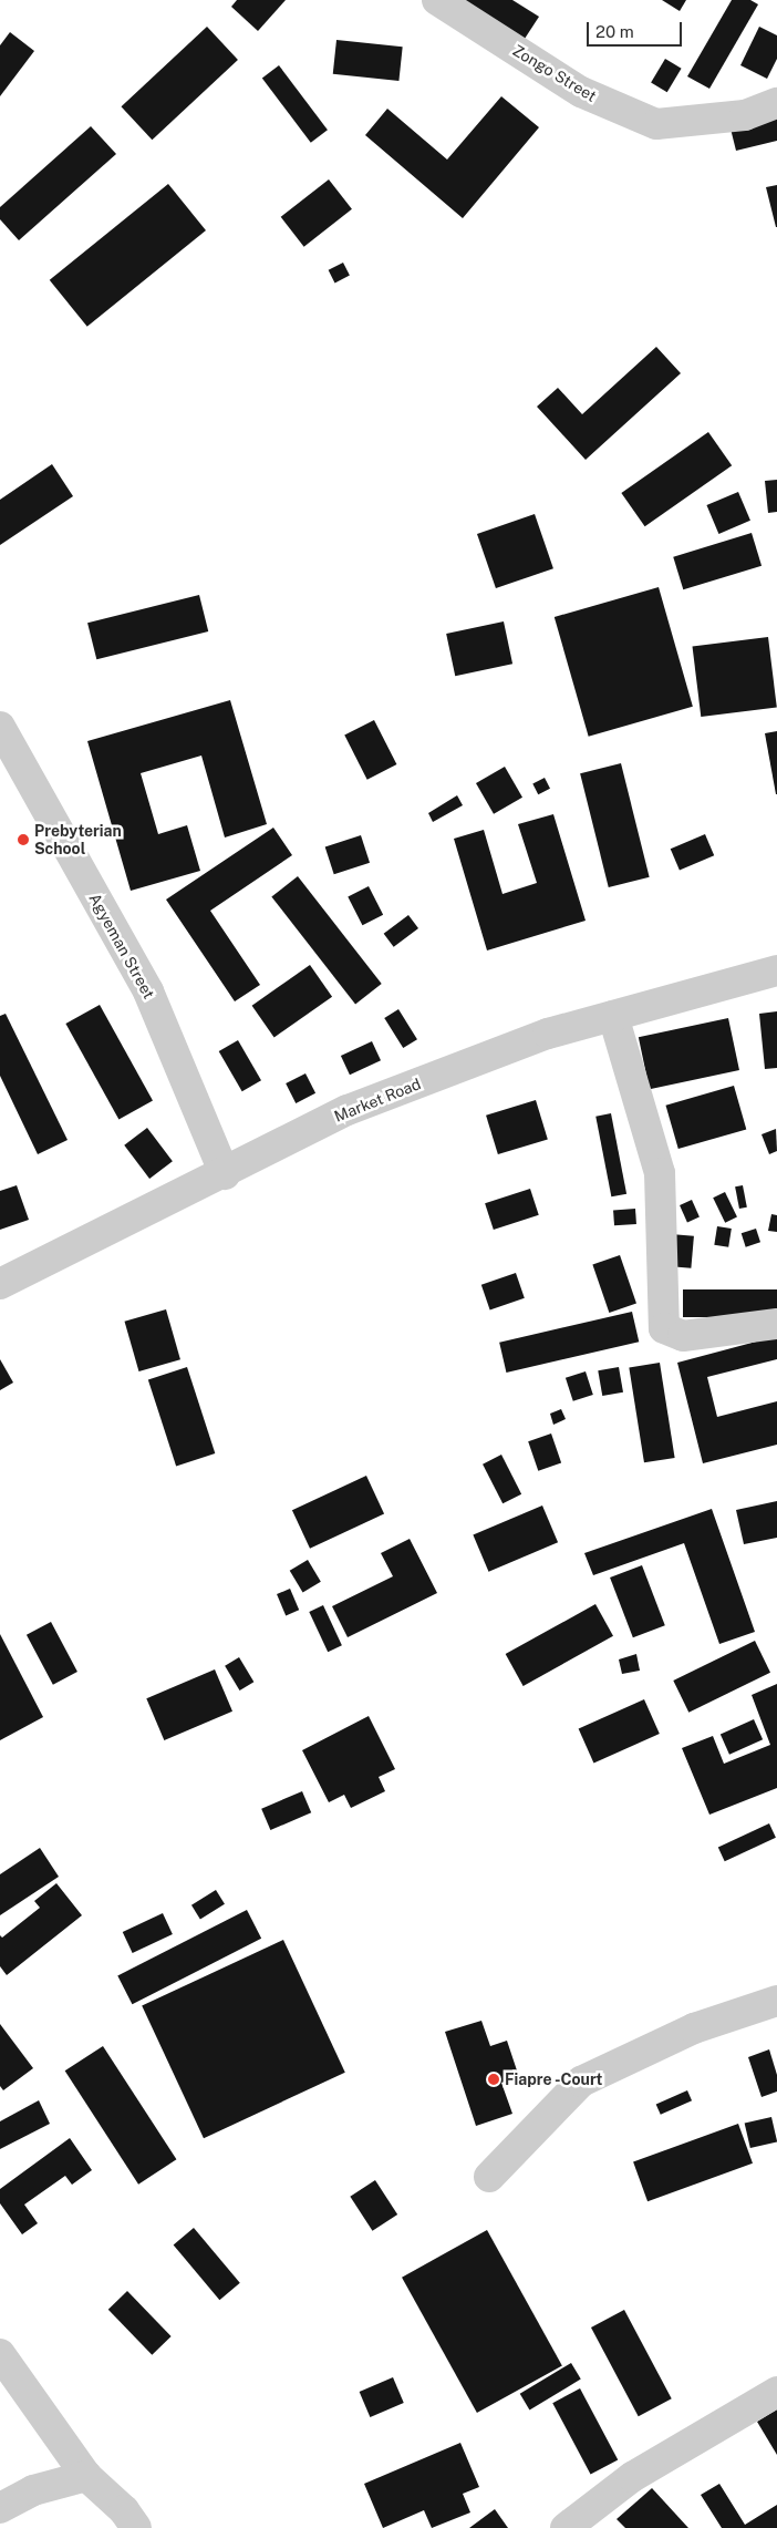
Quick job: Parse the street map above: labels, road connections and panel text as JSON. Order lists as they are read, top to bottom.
{
  "streets": {
    "street": ["Zongo Street", "Agyeman Street", "Market Road"]
  },
  "crossings": [
    ["Agyeman Street", "Market Road"]
  ],
  "places": ["Prebyterian School", "Fiapre -Court"],
  "scale_bar": "20 m"
}
